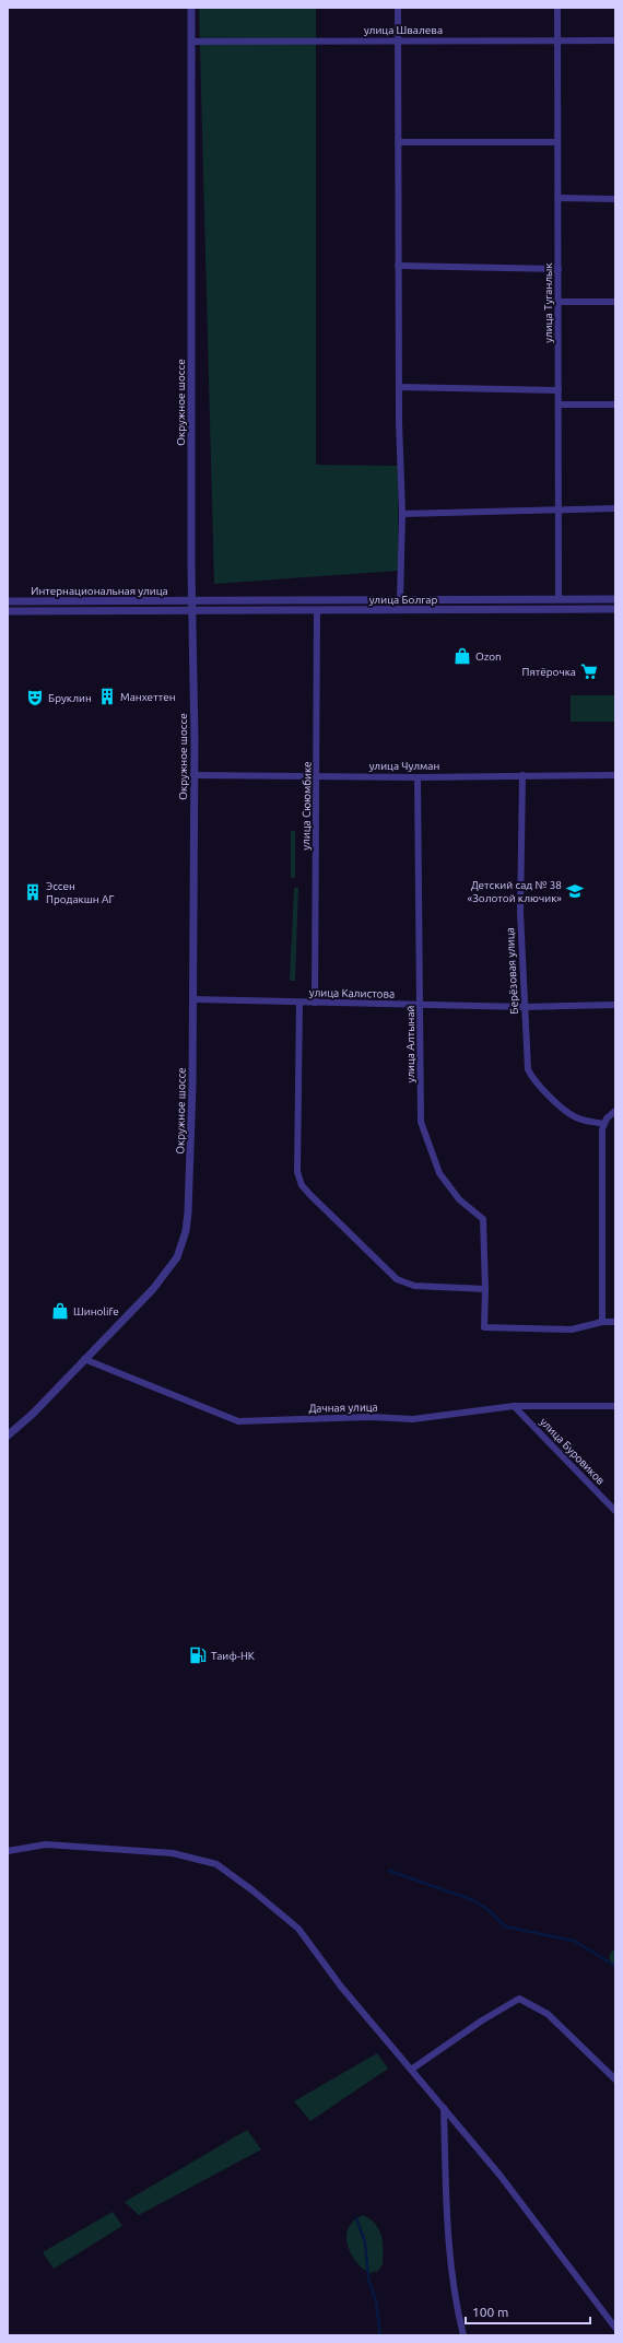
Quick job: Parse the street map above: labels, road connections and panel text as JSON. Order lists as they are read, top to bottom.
{
  "streets": {
    "street": [
      "улица Швалева",
      "улица Туганлык",
      "Окружное шоссе",
      "Интернациональная улица",
      "улица Болгар",
      "улица Чулман",
      "улица Сююмбике",
      "Берёзовая улица",
      "улица Калистова",
      "улица Алтынай",
      "Дачная улица",
      "улица Буровиков"
    ]
  },
  "crossings": [
    ["улица Швалева", "улица Туганлык"],
    ["улица Швалева", "Окружное шоссе"],
    ["улица Туганлык", "улица Болгар"],
    ["Окружное шоссе", "Интернациональная улица"],
    ["Окружное шоссе", "улица Болгар"],
    ["Окружное шоссе", "улица Чулман"],
    ["Окружное шоссе", "улица Калистова"],
    ["Окружное шоссе", "Дачная улица"],
    ["Интернациональная улица", "улица Болгар"],
    ["улица Болгар", "улица Сююмбике"],
    ["улица Чулман", "улица Сююмбике"],
    ["улица Чулман", "Берёзовая улица"],
    ["улица Чулман", "улица Алтынай"],
    ["улица Сююмбике", "улица Калистова"],
    ["Берёзовая улица", "улица Калистова"],
    ["улица Калистова", "улица Алтынай"],
    ["Дачная улица", "улица Буровиков"]
  ],
  "places": {
    "shop": ["Ozon", "Шиноlife"],
    "supermarket": ["Пятёрочка"],
    "building": ["Манхеттен", "Эссен Продакшн АГ"],
    "theatre": ["Бруклин"],
    "school or university": ["Детский сад № 38 «Золотой ключик»"],
    "fuel station": ["Таиф-НК"]
  },
  "scale_bar": "100 m"
}
